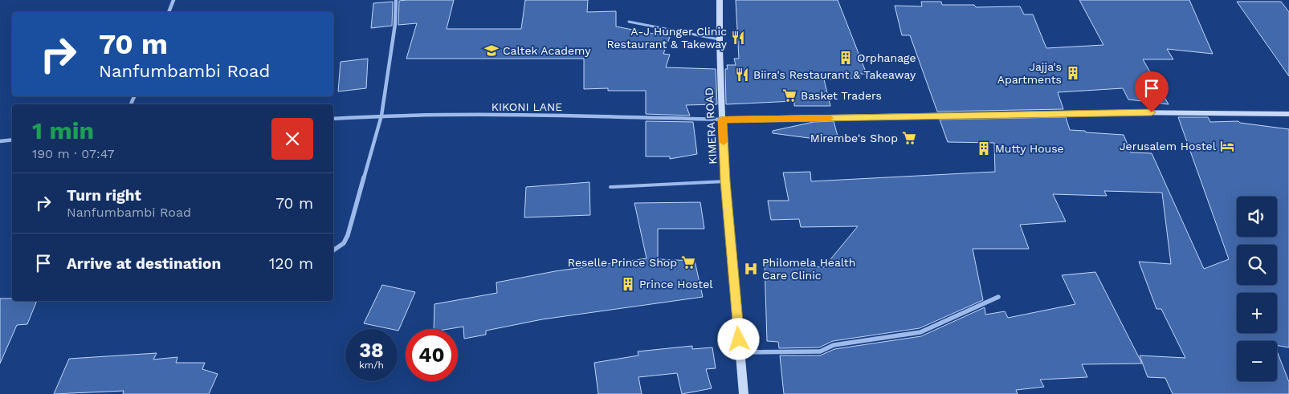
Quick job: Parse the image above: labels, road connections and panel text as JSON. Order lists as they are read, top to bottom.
{
  "streets": {
    "street": ["KIKONI LANE", "KIMERA ROAD"]
  },
  "crossings": [
    ["KIKONI LANE", "KIMERA ROAD"]
  ],
  "places": {
    "restaurant": ["A-J Hunger Clinic Restaurant & Takeway", "Biira's Restaurant & Takeaway"],
    "school or university": ["Caltek Academy"],
    "building": [
      "Orphanage",
      "Jajja's Apartments",
      "Mutty House",
      "Prince Hostel"
    ],
    "supermarket": ["Basket Traders", "Mirembe's Shop", "Reselle Prince Shop"],
    "hotel": ["Jerusalem Hostel"],
    "hospital": ["Philomela Health Care Clinic"]
  },
  "page": {
    "turn": ["70 m", "Nanfumbambi Road"],
    "heading": ["1 min", "190 m · 07:47"],
    "list": [
      {
        "name": "Turn right",
        "note": "Nanfumbambi Road",
        "value": "70 m"
      },
      {
        "name": "Arrive at destination",
        "value": "120 m"
      }
    ],
    "map_buttons": ["+", "−"],
    "speed": "38 km/h",
    "limit": "40"
  }
}
